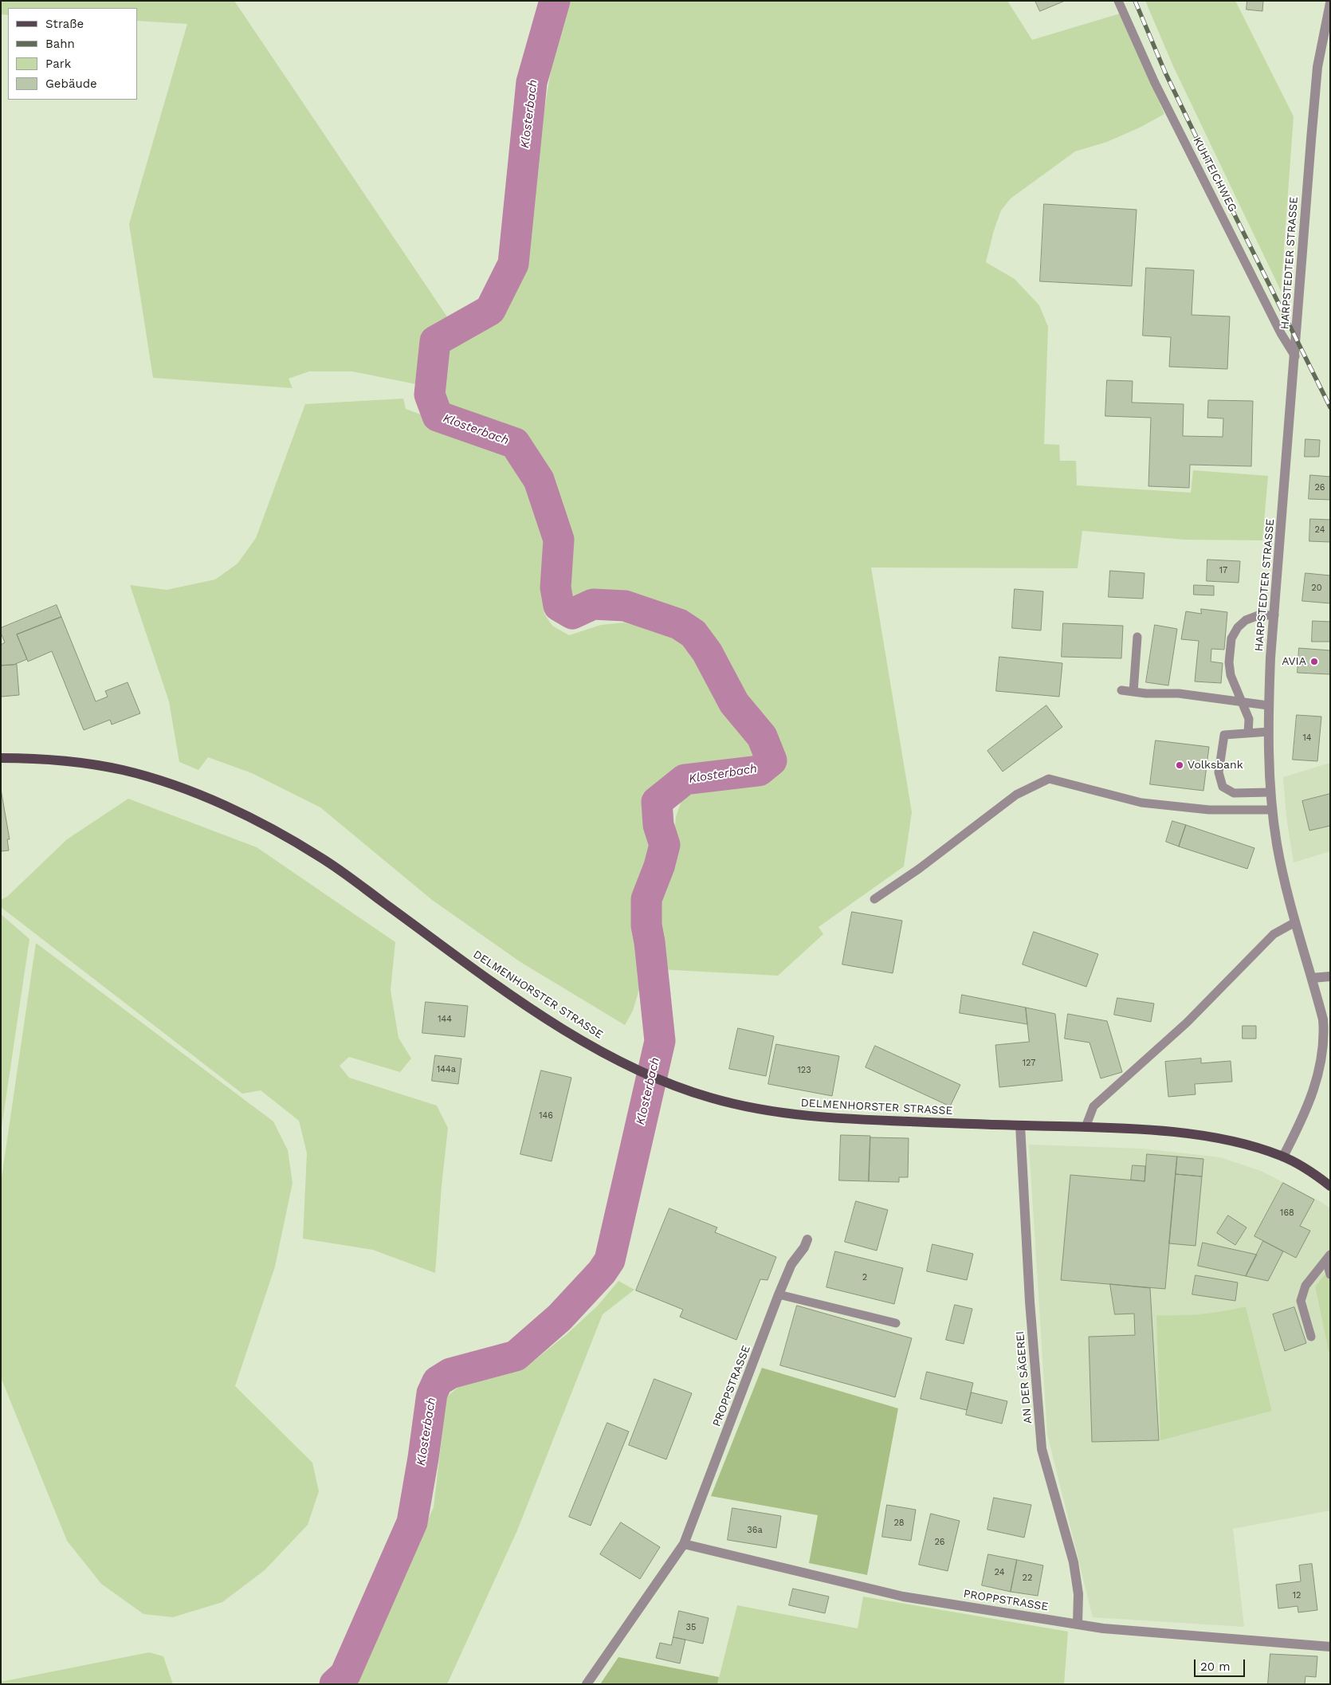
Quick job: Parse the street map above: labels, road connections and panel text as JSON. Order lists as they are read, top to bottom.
{
  "streets": {
    "main road": ["DELMENHORSTER STRASSE"],
    "street": ["HARPSTEDTER STRASSE", "AN DER SÄGEREI", "PROPPSTRASSE"],
    "lane": ["KUHTEICHWEG"]
  },
  "crossings": [
    ["KUHTEICHWEG", "HARPSTEDTER STRASSE"],
    ["HARPSTEDTER STRASSE", "DELMENHORSTER STRASSE"],
    ["DELMENHORSTER STRASSE", "AN DER SÄGEREI"],
    ["AN DER SÄGEREI", "PROPPSTRASSE"]
  ],
  "water": ["Klosterbach"],
  "places": ["AVIA", "Volksbank"],
  "house_numbers": [
    "26",
    "24",
    "17",
    "20",
    "14",
    "144",
    "127",
    "144a",
    "123",
    "146",
    "168",
    "2",
    "28",
    "36a",
    "26",
    "24",
    "22",
    "12",
    "35"
  ],
  "legend": [
    "Straße",
    "Bahn",
    "Park",
    "Gebäude"
  ],
  "scale_bar": "20 m"
}
